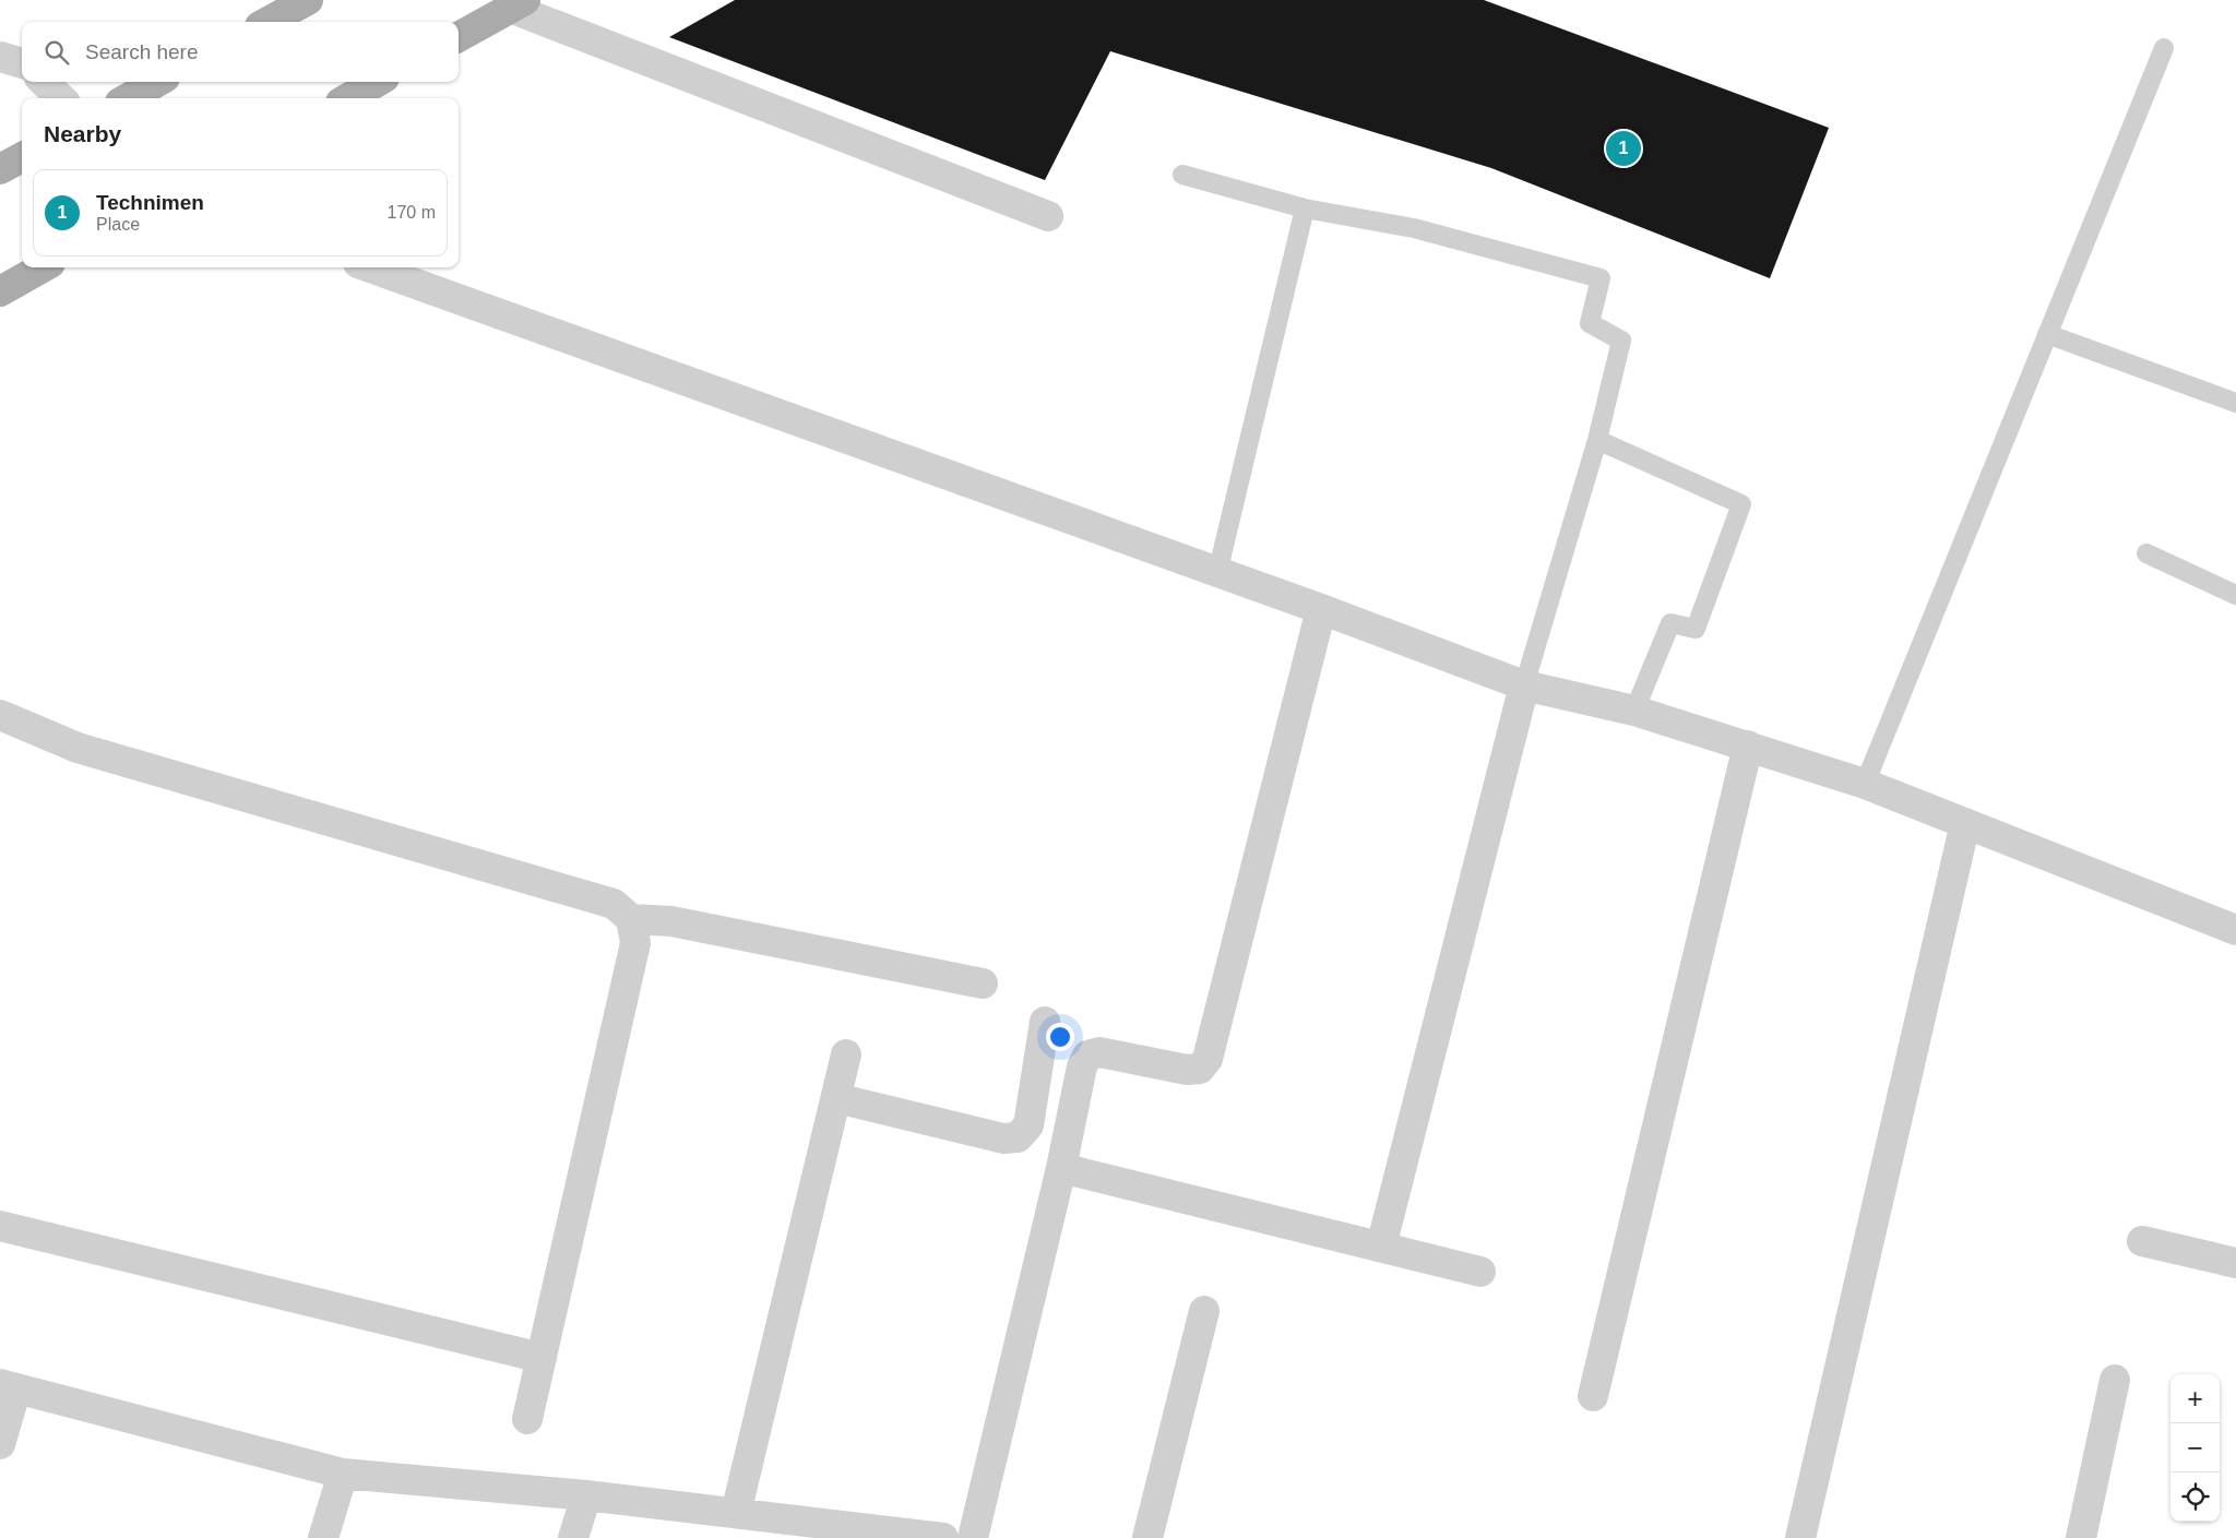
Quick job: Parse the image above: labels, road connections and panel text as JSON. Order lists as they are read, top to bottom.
{
  "page": {
    "search": "Search here",
    "heading": "Nearby",
    "pins": "1",
    "list": [
      {
        "mark": "1",
        "name": "Technimen",
        "note": "Place",
        "value": "170 m"
      }
    ],
    "map_buttons": ["+", "−"]
  }
}
